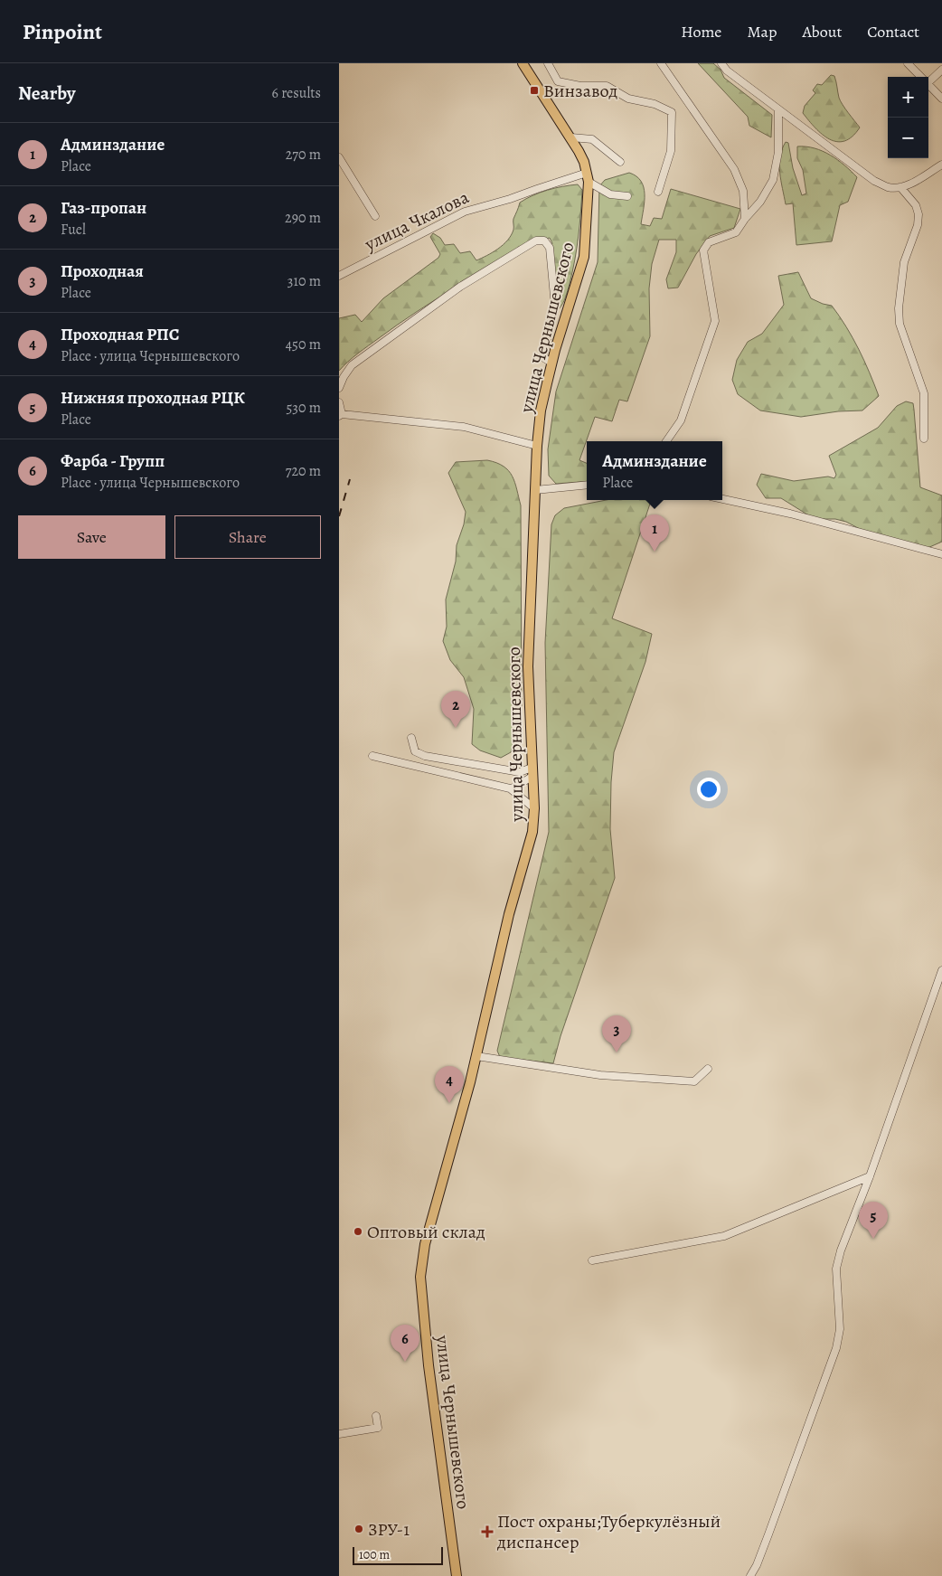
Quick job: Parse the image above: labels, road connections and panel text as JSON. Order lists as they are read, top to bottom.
{
  "streets": {
    "main road": ["улица Чернышевского"],
    "street": ["улица Чкалова"]
  },
  "crossings": [
    ["улица Чкалова", "улица Чернышевского"]
  ],
  "places": {
    "transit": ["Винзавод"],
    "other": ["Оптовый склад", "ЗРУ-1"],
    "health": ["Пост охраны;Туберкулёзный диспансер"]
  },
  "scale_bar": "100 m",
  "page": {
    "header": "Pinpoint",
    "nav": [
      "Home",
      "Map",
      "About",
      "Contact"
    ],
    "heading": ["Nearby", "6 results"],
    "map_buttons": ["+", "−"],
    "list": [
      {
        "mark": "1",
        "name": "Админздание",
        "note": "Place",
        "value": "270 m"
      },
      {
        "mark": "2",
        "name": "Газ-пропан",
        "note": "Fuel",
        "value": "290 m"
      },
      {
        "mark": "3",
        "name": "Проходная",
        "note": "Place",
        "value": "310 m"
      },
      {
        "mark": "4",
        "name": "Проходная РПС",
        "note": "Place · улица Чернышевского",
        "value": "450 m"
      },
      {
        "mark": "5",
        "name": "Нижняя проходная РЦК",
        "note": "Place",
        "value": "530 m"
      },
      {
        "mark": "6",
        "name": "Фарба - Групп",
        "note": "Place · улица Чернышевского",
        "value": "720 m"
      }
    ],
    "popup": ["Админздание", "Place"],
    "buttons": ["Save", "Share"],
    "pins": [
      "1",
      "2",
      "3",
      "4",
      "5",
      "6"
    ],
    "scale": "100 m"
  }
}
